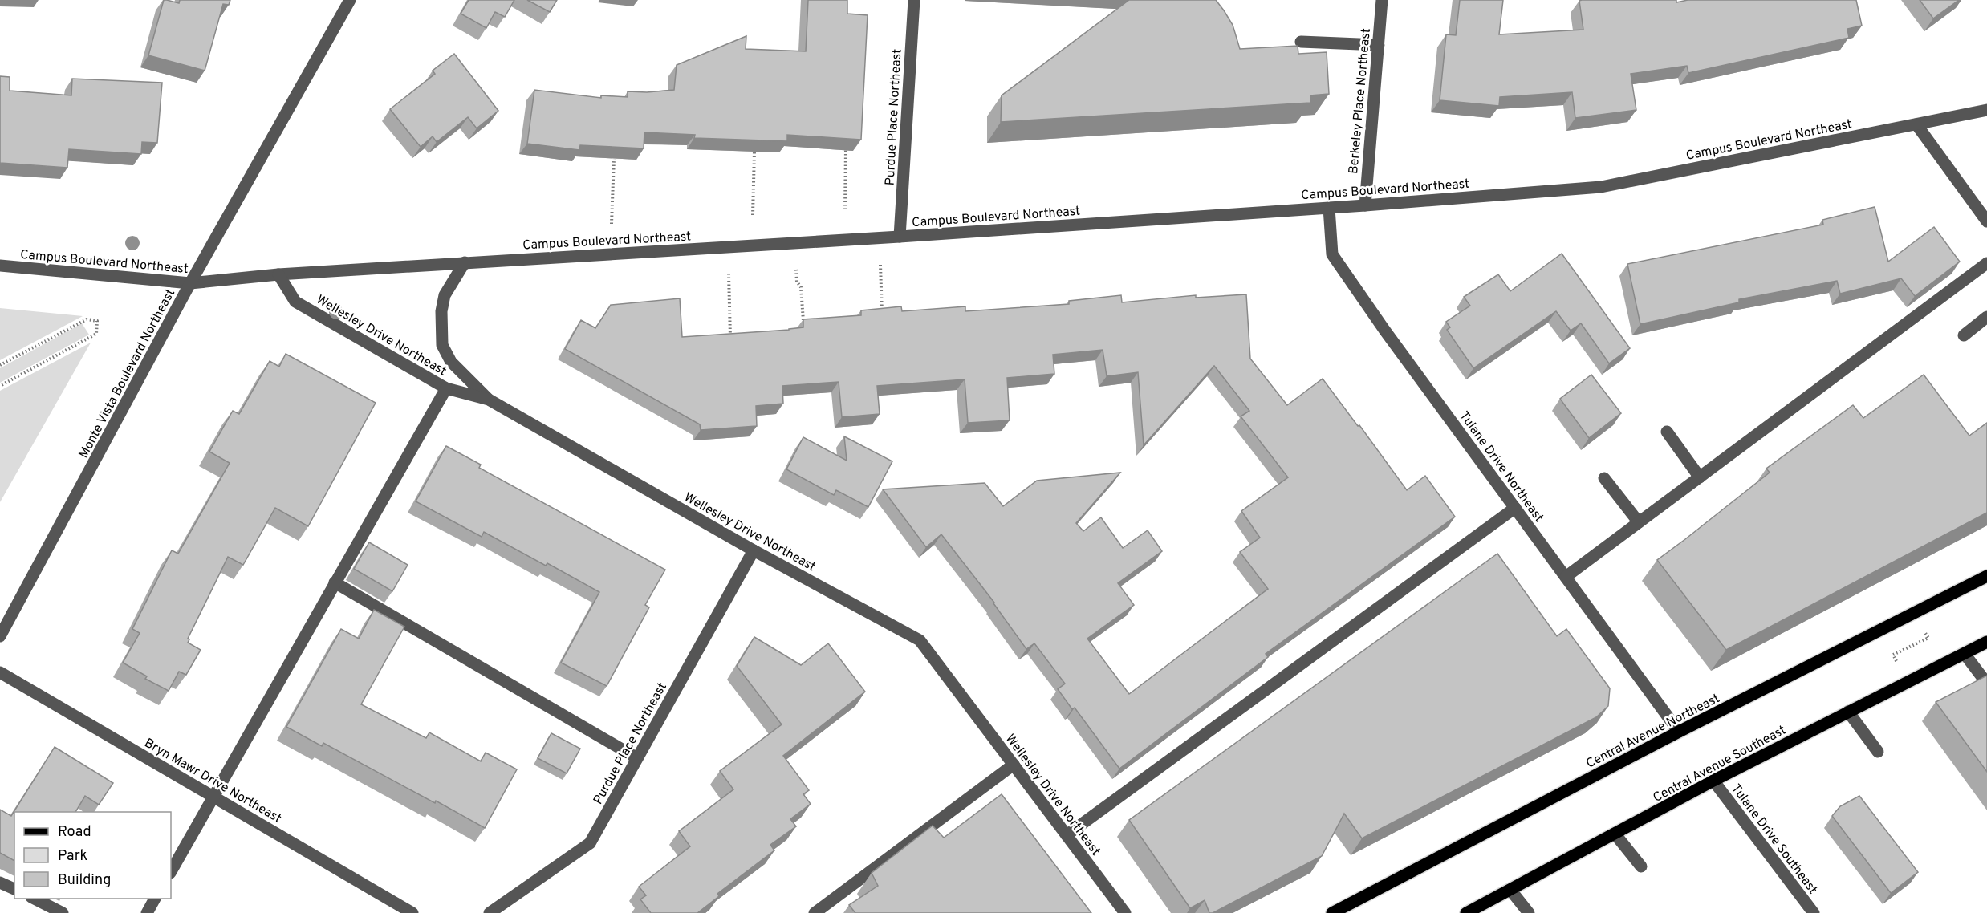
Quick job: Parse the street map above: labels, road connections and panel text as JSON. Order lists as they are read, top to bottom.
{
  "streets": {
    "main road": ["Central Avenue Northeast", "Central Avenue Southeast"],
    "street": [
      "Berkeley Place Northeast",
      "Purdue Place Northeast",
      "Campus Boulevard Northeast",
      "Wellesley Drive Northeast",
      "Monte Vista Boulevard Northeast",
      "Tulane Drive Northeast",
      "Bryn Mawr Drive Northeast",
      "Tulane Drive Southeast"
    ]
  },
  "crossings": [
    ["Berkeley Place Northeast", "Campus Boulevard Northeast"],
    ["Purdue Place Northeast", "Campus Boulevard Northeast"],
    ["Purdue Place Northeast", "Wellesley Drive Northeast"],
    ["Campus Boulevard Northeast", "Wellesley Drive Northeast"],
    ["Campus Boulevard Northeast", "Monte Vista Boulevard Northeast"],
    ["Campus Boulevard Northeast", "Tulane Drive Northeast"],
    ["Tulane Drive Northeast", "Central Avenue Northeast"],
    ["Central Avenue Southeast", "Tulane Drive Southeast"]
  ],
  "legend": ["Road", "Park", "Building"]
}
